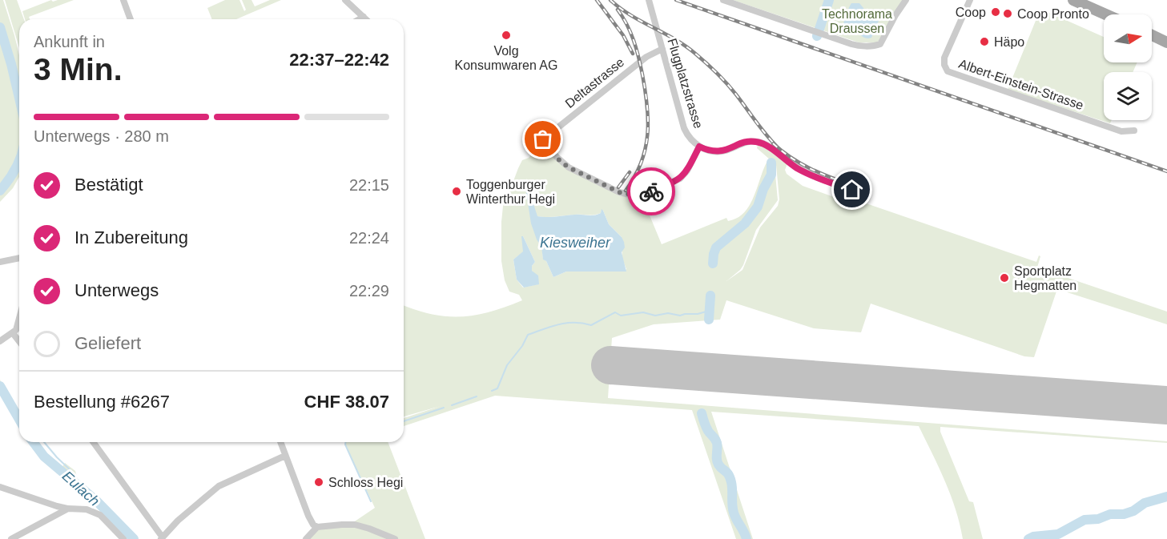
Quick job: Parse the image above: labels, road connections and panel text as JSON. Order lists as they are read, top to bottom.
{
  "streets": {
    "street": ["Deltastrasse", "Flugplatzstrasse", "Albert-Einstein-Strasse"]
  },
  "crossings": [
    ["Deltastrasse", "Flugplatzstrasse"]
  ],
  "water": ["Kiesweiher", "Eulach"],
  "parks": ["Technorama Draussen"],
  "places": [
    "Coop",
    "Coop Pronto",
    "Volg Konsumwaren AG",
    "Häpo",
    "Toggenburger Winterthur Hegi",
    "Sportplatz Hegmatten",
    "Schloss Hegi"
  ],
  "north": "right",
  "page": {
    "heading": ["3 Min.", "Ankunft in", "22:37–22:42"],
    "panel": ["Bestellung #6267", "CHF 38.07"],
    "bar": "Unterwegs · 280 m",
    "list": [
      ["Bestätigt", "22:15"],
      ["In Zubereitung", "22:24"],
      ["Unterwegs", "22:29"],
      "Geliefert"
    ]
  }
}
